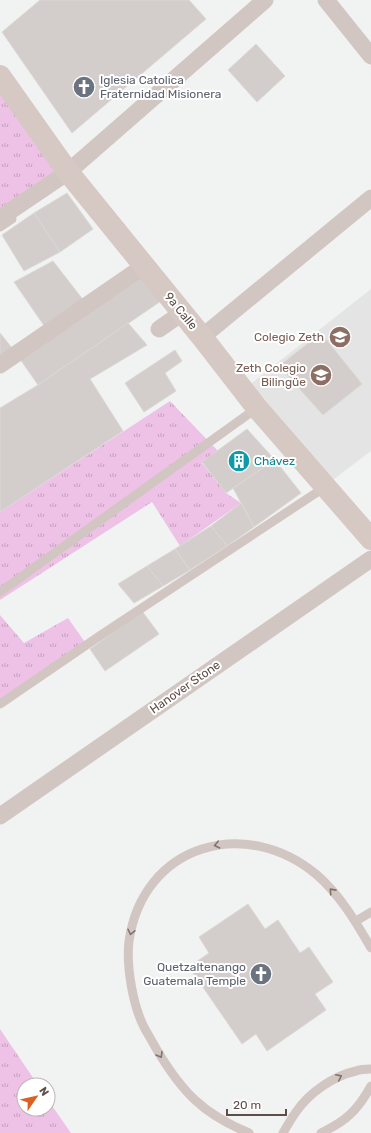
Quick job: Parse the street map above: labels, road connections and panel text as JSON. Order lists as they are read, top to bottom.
{
  "streets": {
    "street": ["9a Calle", "Hanover Stone"]
  },
  "places": {
    "church": ["Iglesia Catolica Fraternidad Misionera", "Quetzaltenango Guatemala Temple"],
    "school or university": ["Colegio Zeth", "Zeth Colegio Bilingüe"],
    "building": ["Chávez"]
  },
  "scale_bar": "20 m",
  "north": "top right"
}
